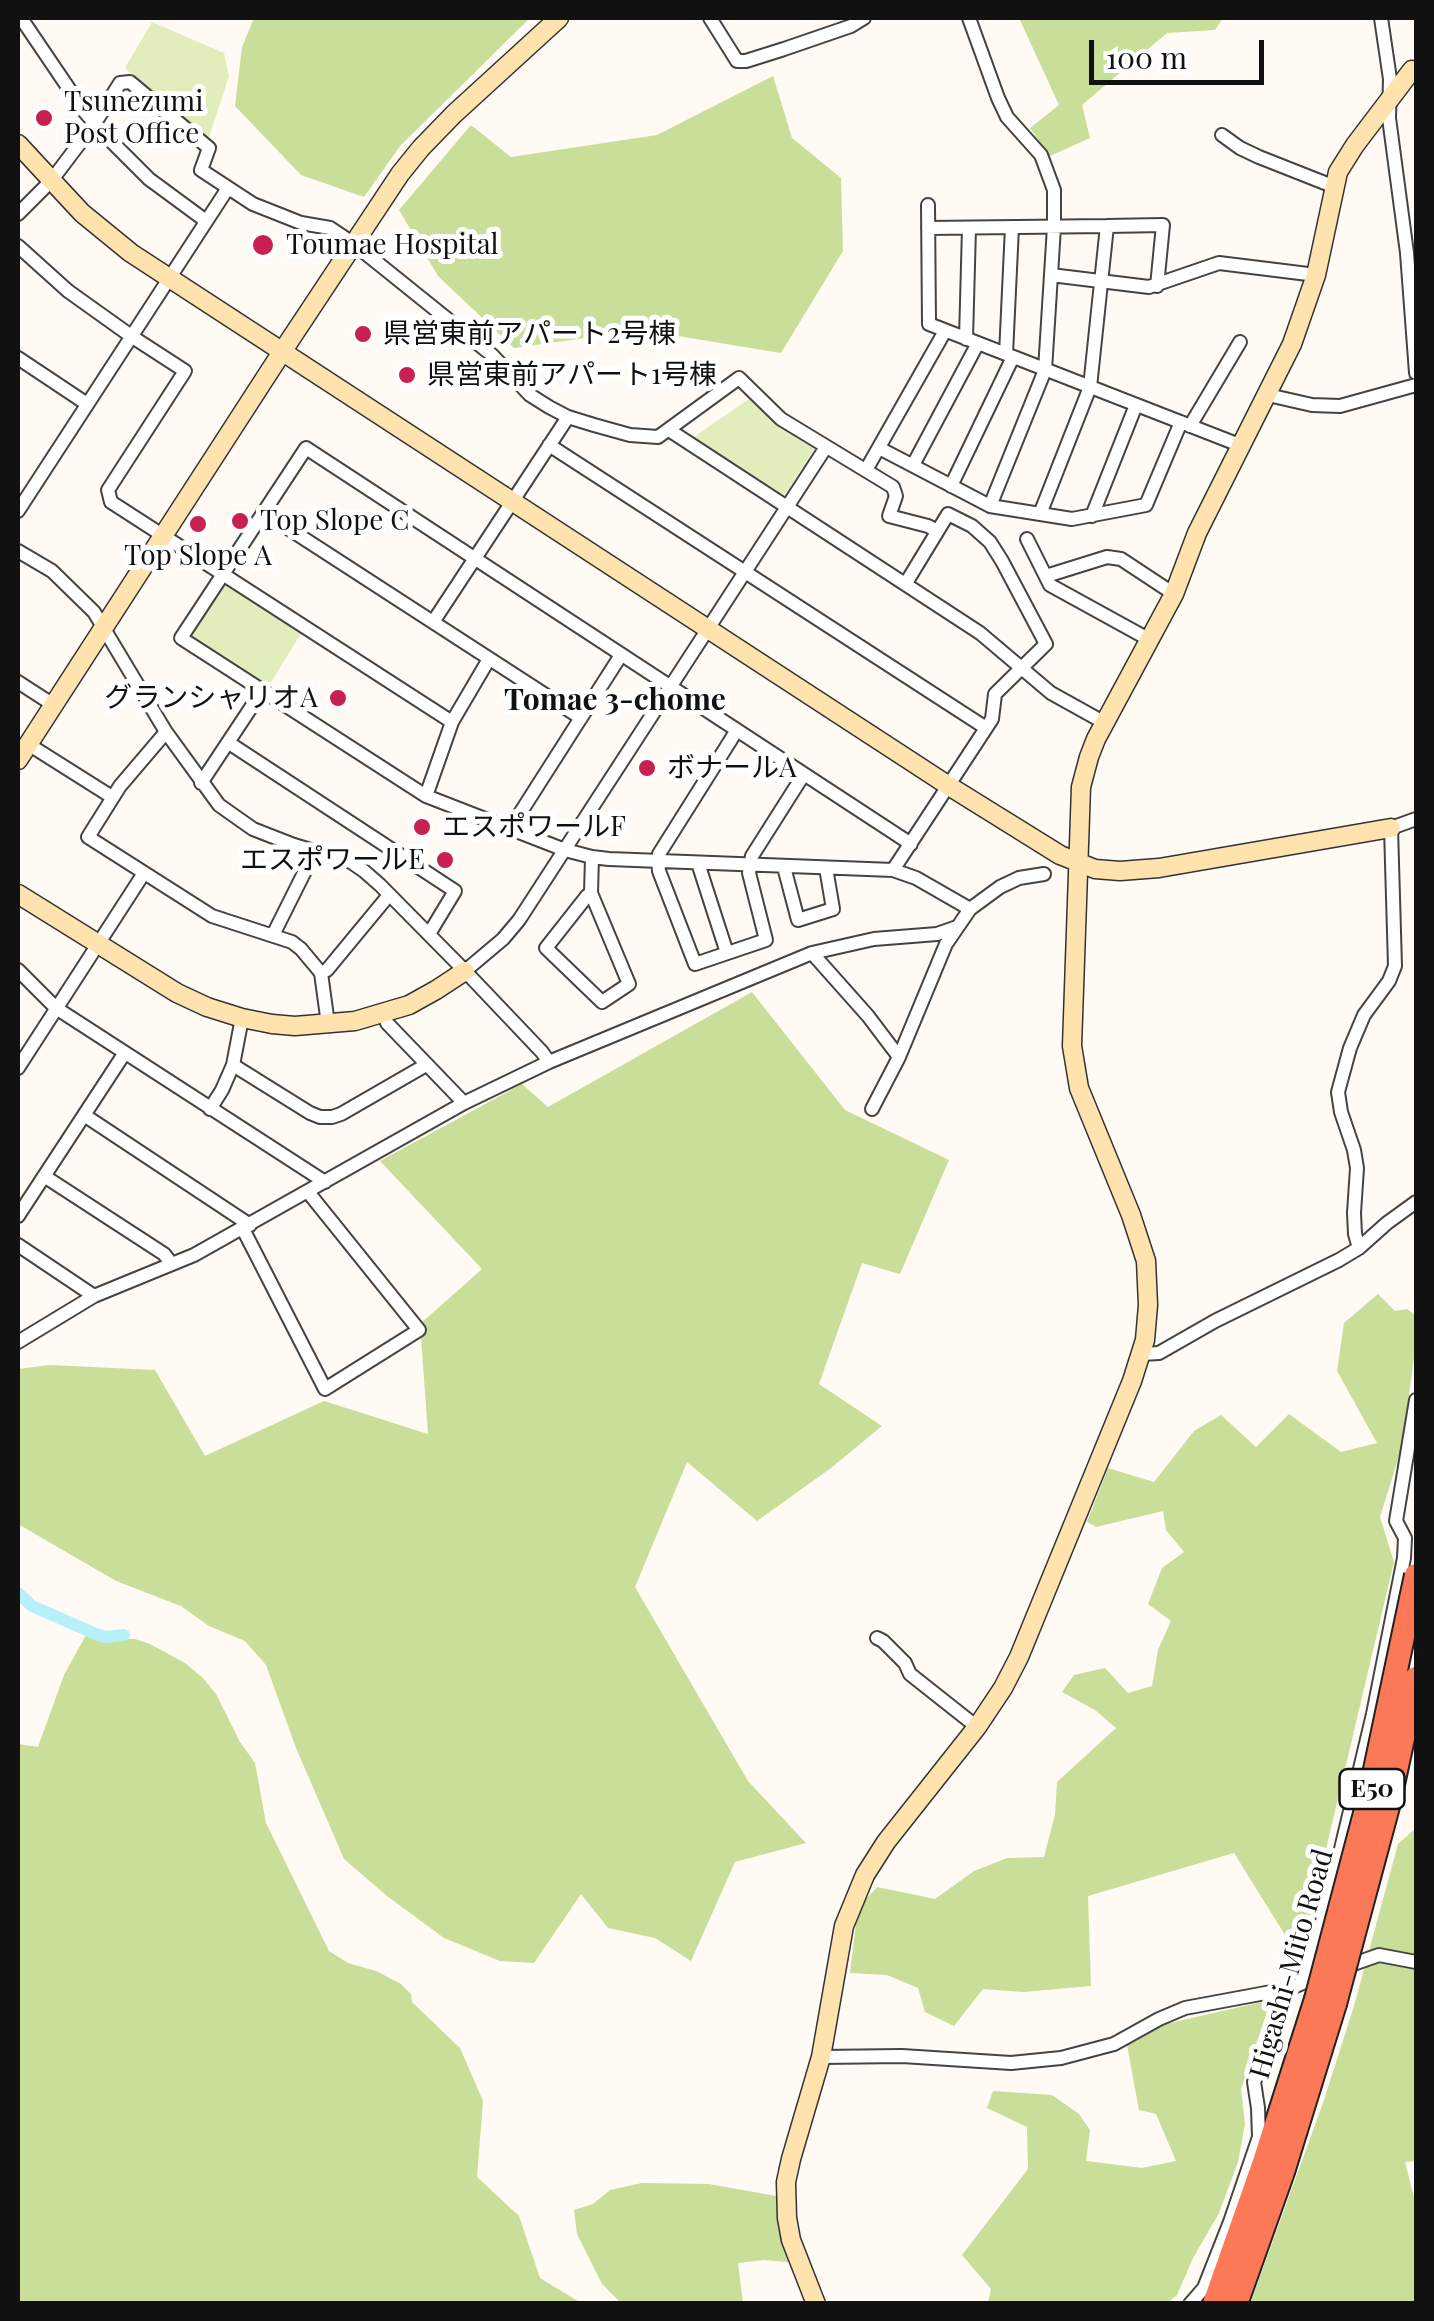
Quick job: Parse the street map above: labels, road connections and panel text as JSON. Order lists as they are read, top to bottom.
{
  "streets": {
    "highway": ["E50", "Higashi-Mito Road"]
  },
  "districts": ["Tomae 3-chome"],
  "places": [
    "Tsunezumi Post Office",
    "Toumae Hospital",
    "県営東前アパート2号棟",
    "県営東前アパート1号棟",
    "Top Slope C",
    "Top Slope A",
    "グランシャリオA",
    "ボナールA",
    "エスポワールF",
    "エスポワールE"
  ],
  "scale_bar": "100 m"
}
